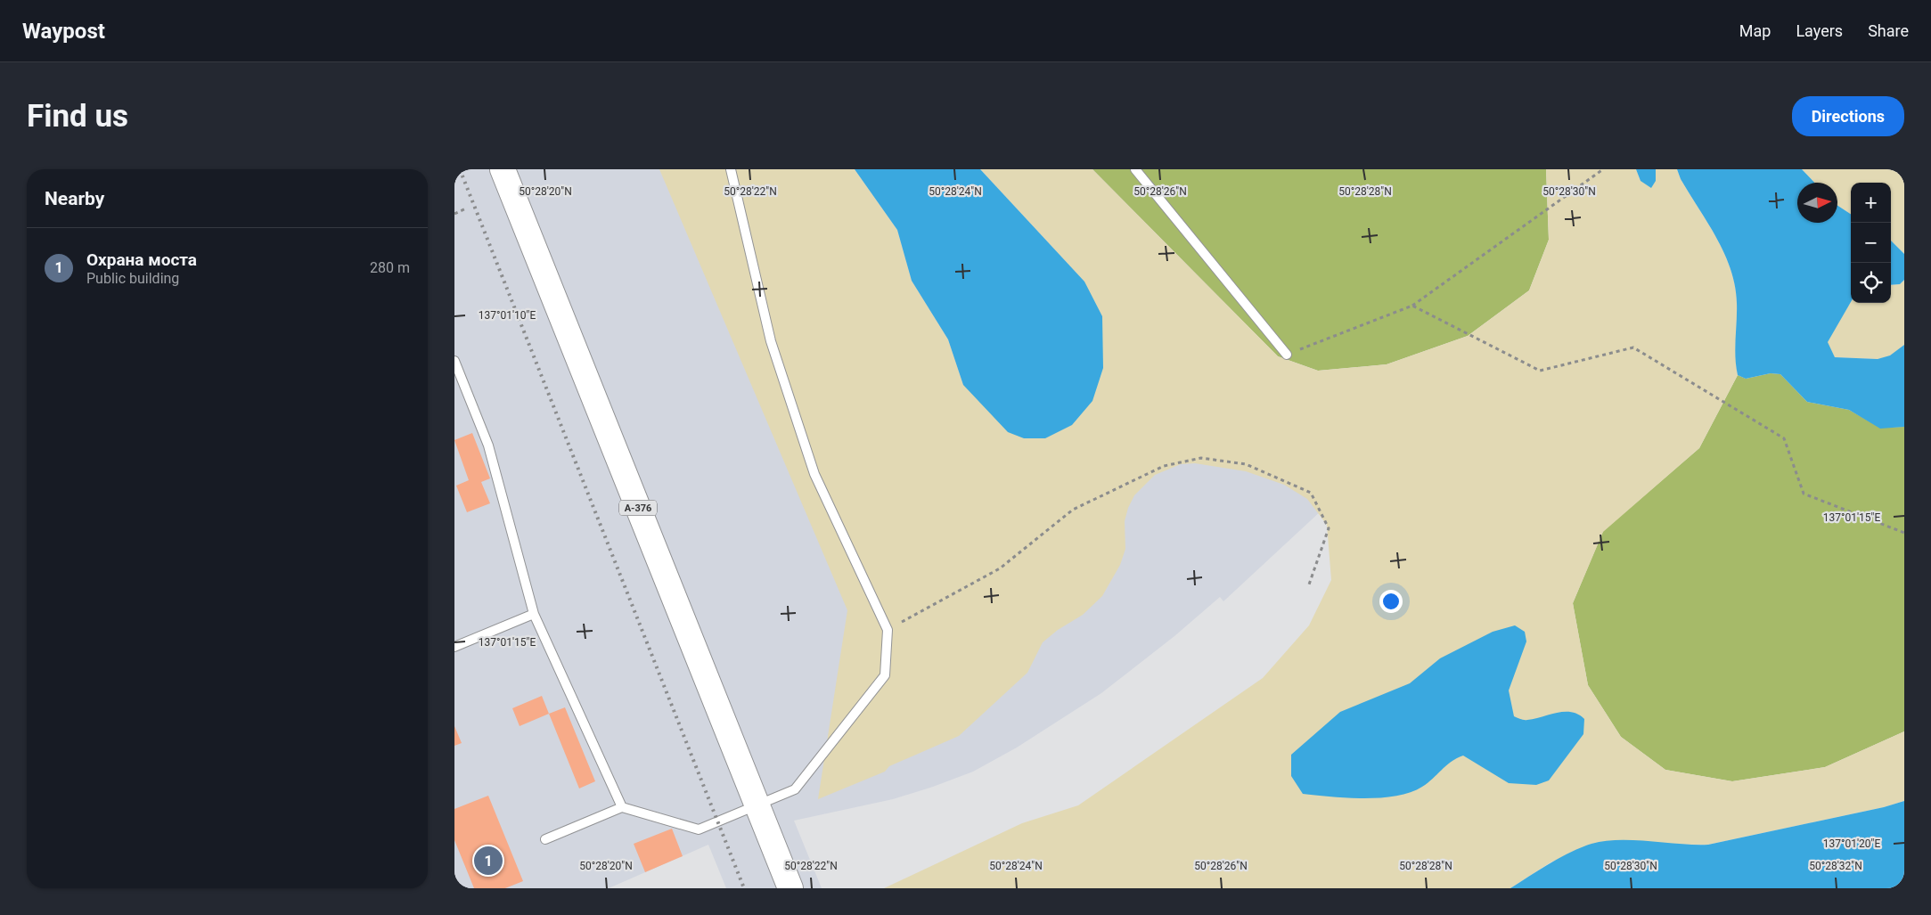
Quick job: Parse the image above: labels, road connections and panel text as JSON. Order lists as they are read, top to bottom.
{
  "streets": {
    "highway": ["А-376"]
  },
  "north": "right",
  "page": {
    "header": "Waypost",
    "nav": ["Map", "Layers", "Share"],
    "buttons": "Directions",
    "title": "Find us",
    "heading": "Nearby",
    "map_buttons": ["+", "−"],
    "list": [
      {
        "mark": "1",
        "name": "Охрана моста",
        "note": "Public building",
        "value": "280 m"
      }
    ],
    "pins": "1"
  },
  "coordinates": [
    "50°28'20\"N",
    "50°28'22\"N",
    "50°28'24\"N",
    "50°28'26\"N",
    "50°28'28\"N",
    "50°28'30\"N",
    "137°01'10\"E",
    "137°01'15\"E",
    "137°01'20\"E",
    "50°28'32\"N"
  ]
}
